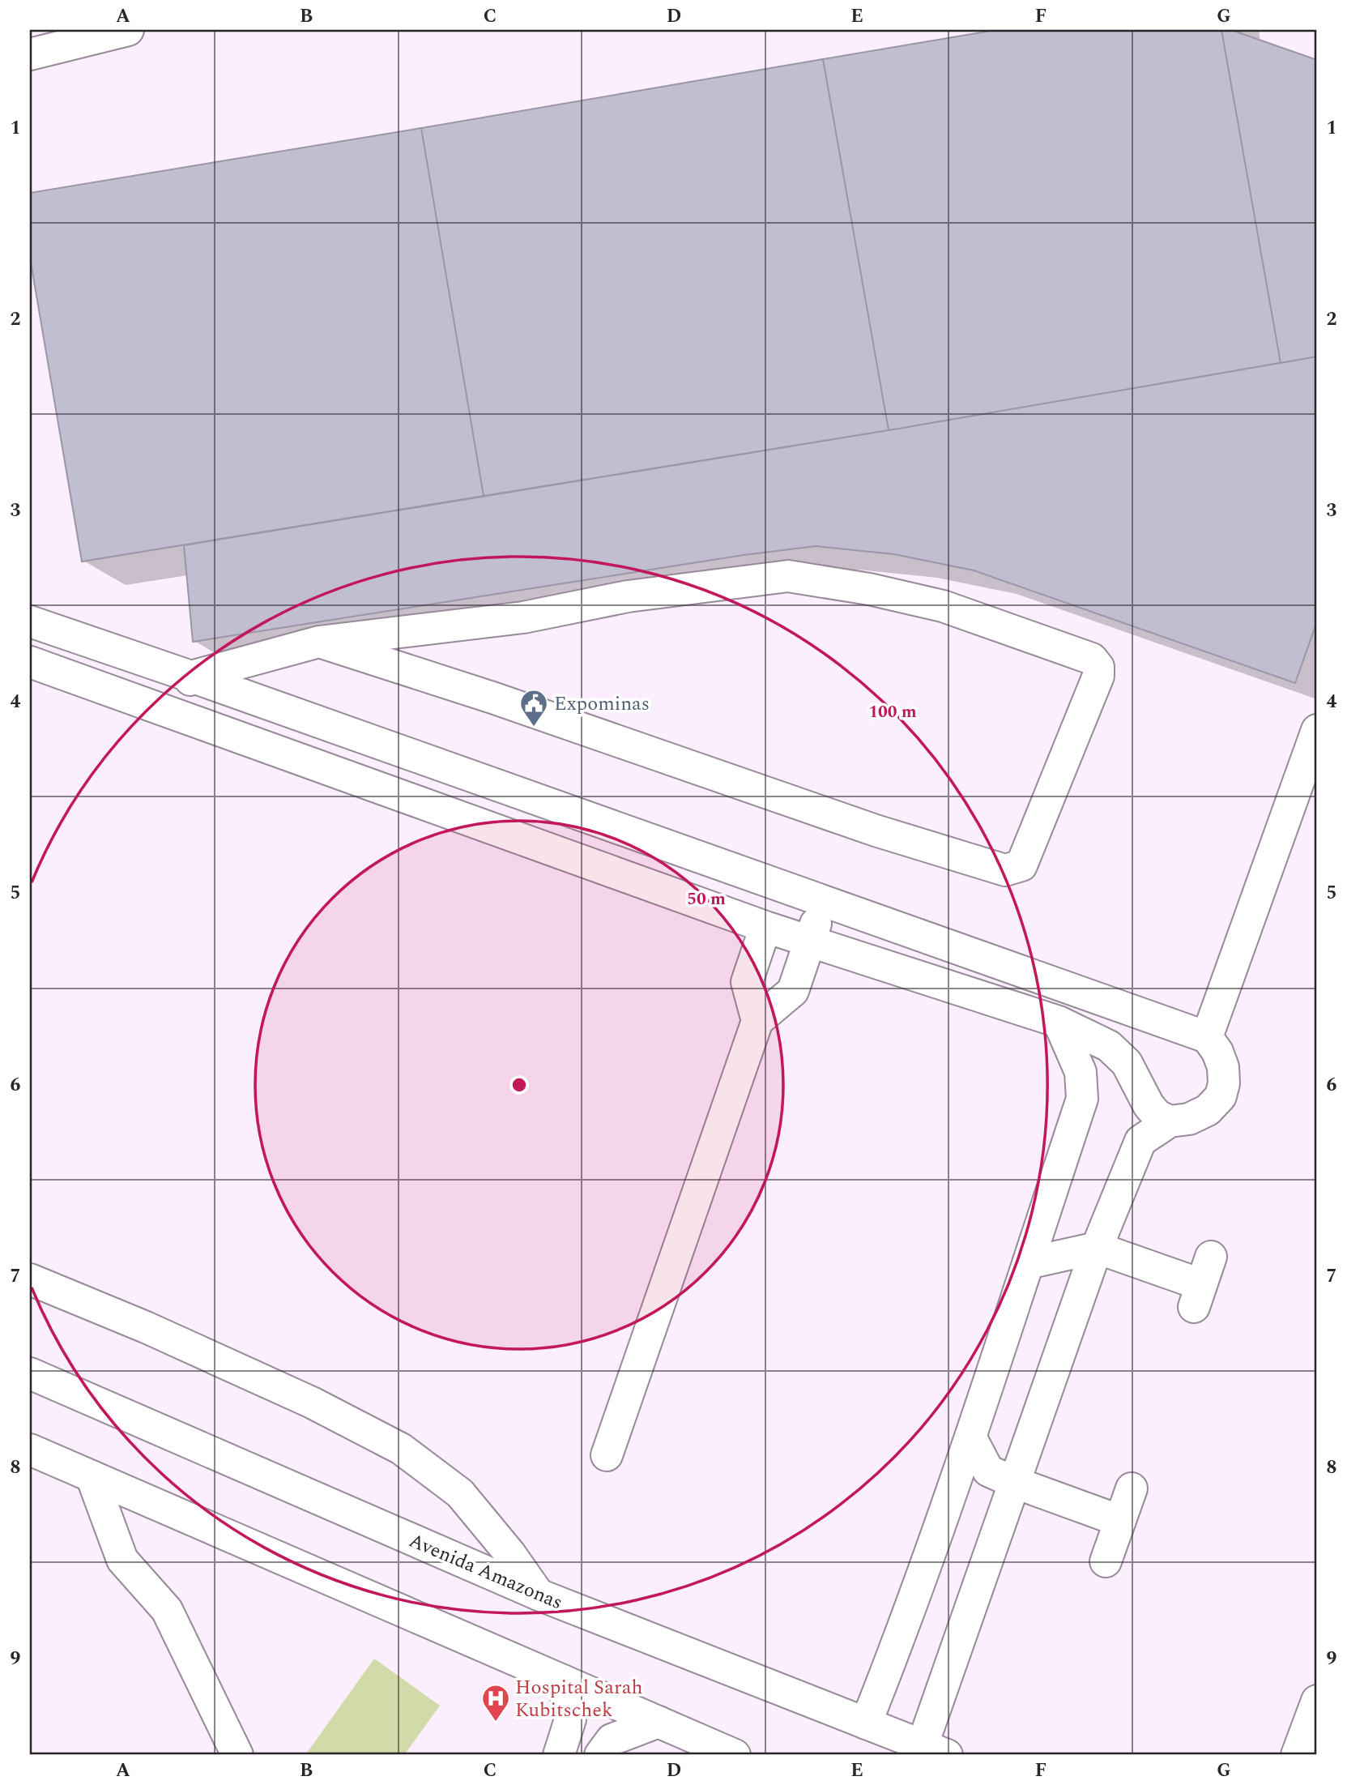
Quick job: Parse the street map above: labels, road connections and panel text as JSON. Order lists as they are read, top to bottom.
{
  "streets": {
    "main road": ["Avenida Amazonas"]
  },
  "places": {
    "public building": ["Expominas"],
    "hospital": ["Hospital Sarah Kubitschek"]
  },
  "grid": {
    "columns": [
      "A",
      "B",
      "C",
      "D",
      "E",
      "F",
      "G"
    ],
    "rows": [
      "1",
      "2",
      "3",
      "4",
      "5",
      "6",
      "7",
      "8",
      "9"
    ]
  },
  "rings": ["100 m", "50 m"]
}
